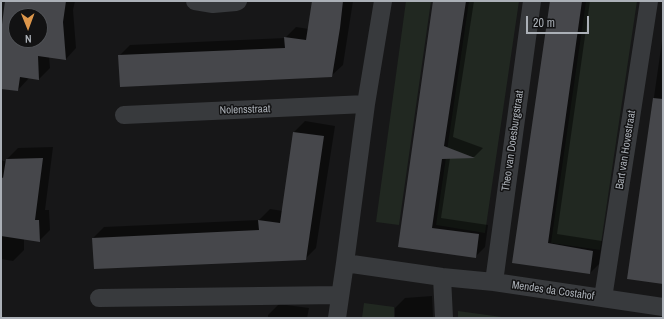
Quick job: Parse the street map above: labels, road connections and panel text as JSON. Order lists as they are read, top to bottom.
{
  "streets": {
    "street": [
      "Nolensstraat",
      "Theo van Doesburgstraat",
      "Bart van Hovestraat",
      "Mendes da Costahof"
    ]
  },
  "crossings": [
    ["Theo van Doesburgstraat", "Mendes da Costahof"],
    ["Bart van Hovestraat", "Mendes da Costahof"]
  ],
  "scale_bar": "20 m",
  "north": "bottom"
}
